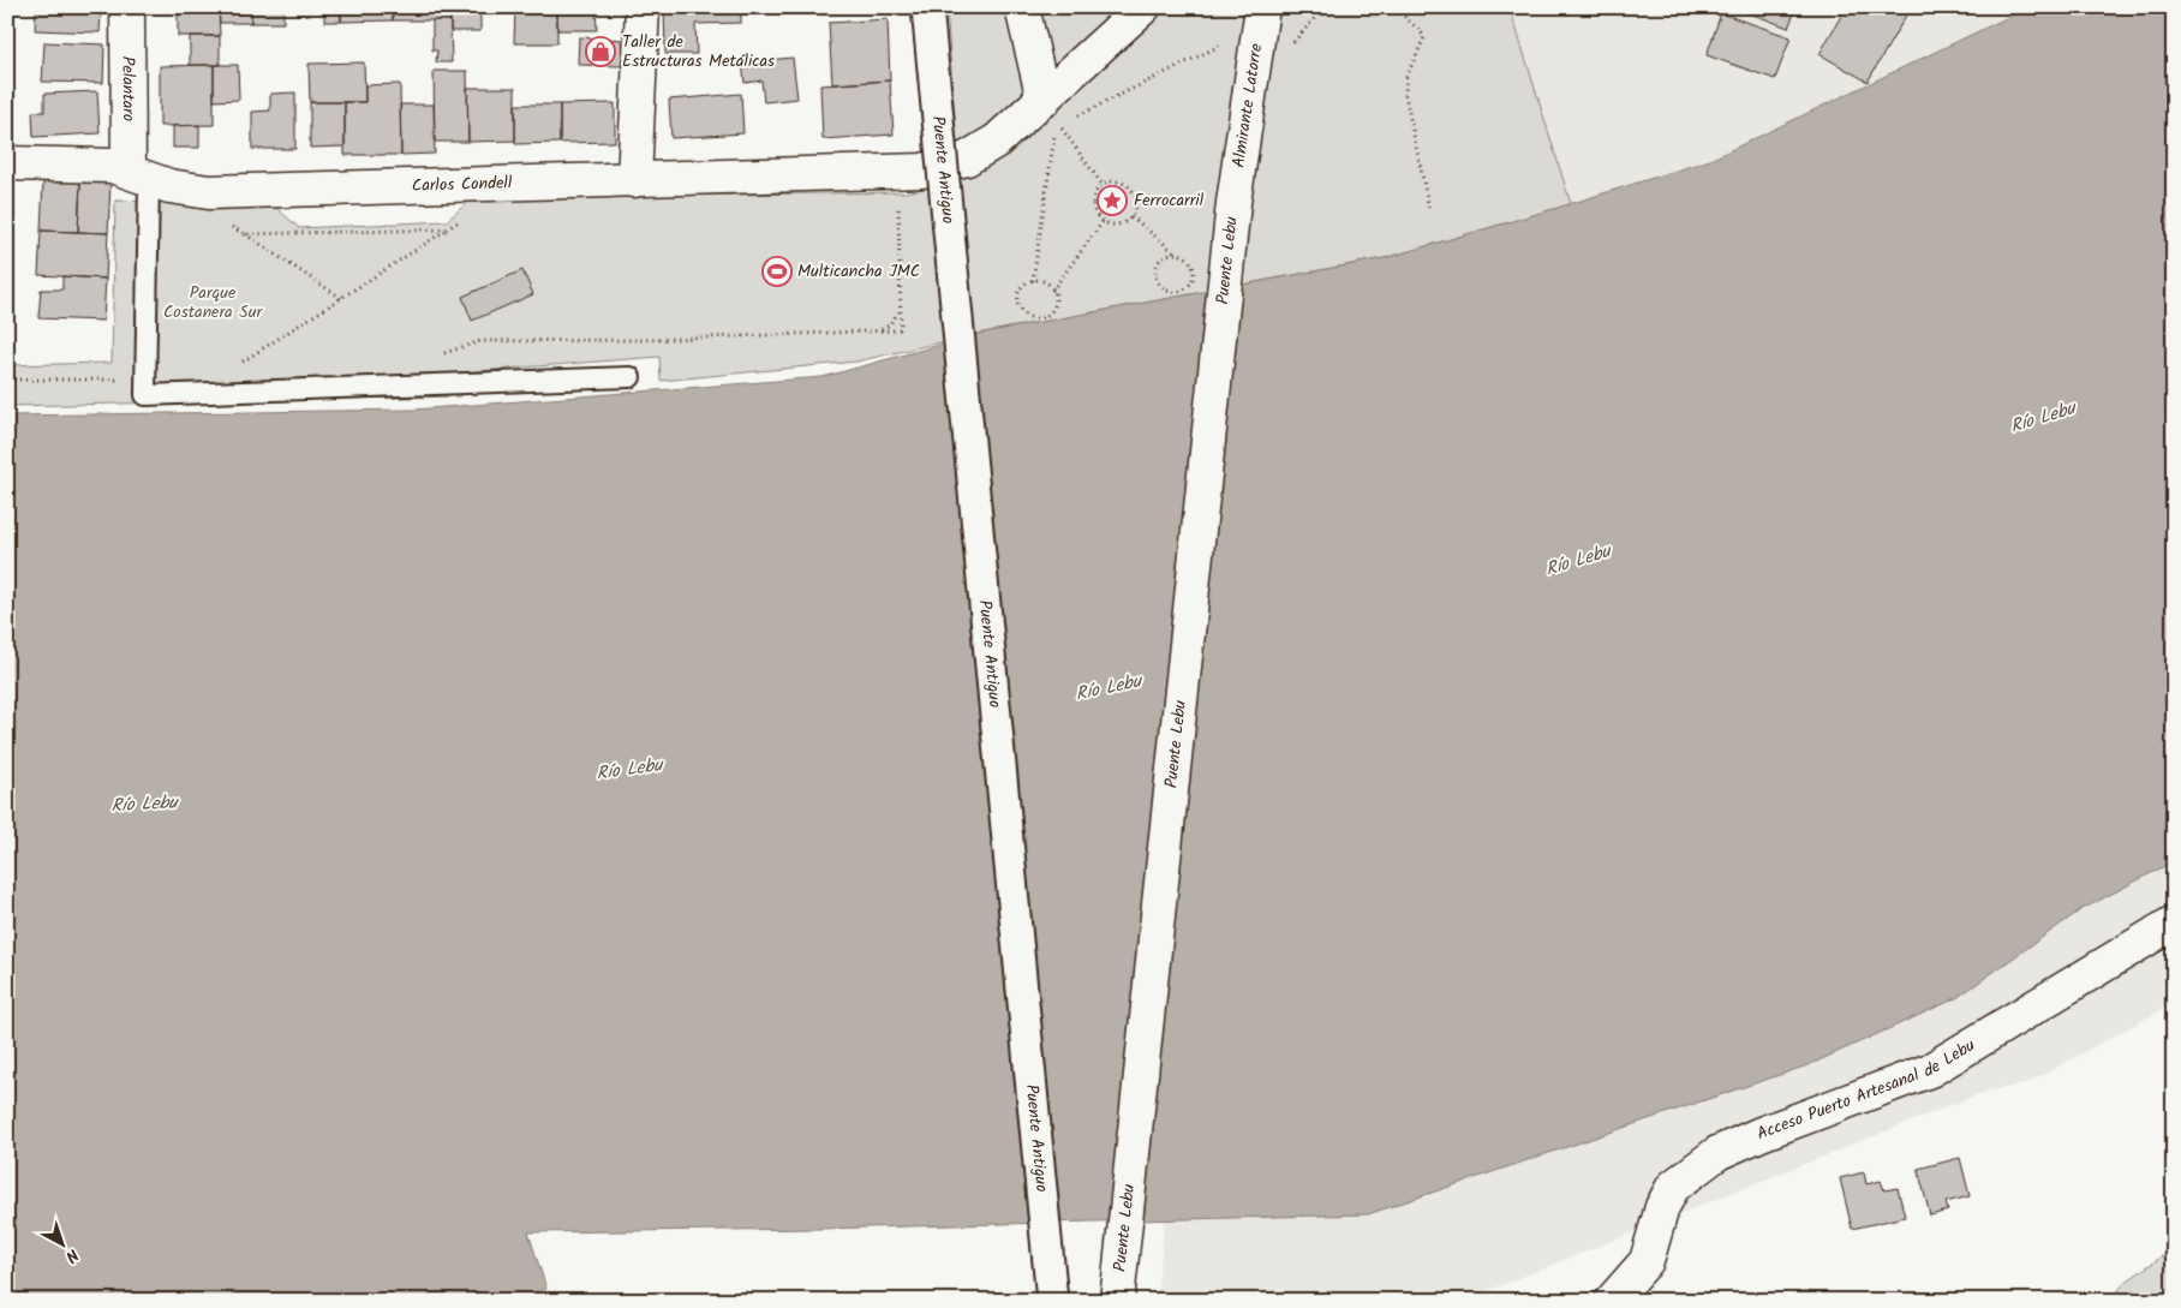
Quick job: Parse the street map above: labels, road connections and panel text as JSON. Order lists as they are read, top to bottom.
{
  "streets": {
    "street": [
      "Pelantaro",
      "Almirante Latorre",
      "Puente Antiguo",
      "Carlos Condell",
      "Puente Lebu",
      "Acceso Puerto Artesanal de Lebu"
    ]
  },
  "crossings": [
    ["Pelantaro", "Carlos Condell"],
    ["Almirante Latorre", "Puente Lebu"]
  ],
  "water": ["Río Lebu"],
  "parks": ["Parque Costanera Sur"],
  "places": {
    "shop": ["Taller de Estructuras Metálicas"],
    "place": ["Ferrocarril"],
    "sports": ["Multicancha JMC"]
  },
  "north": "bottom right"
}
